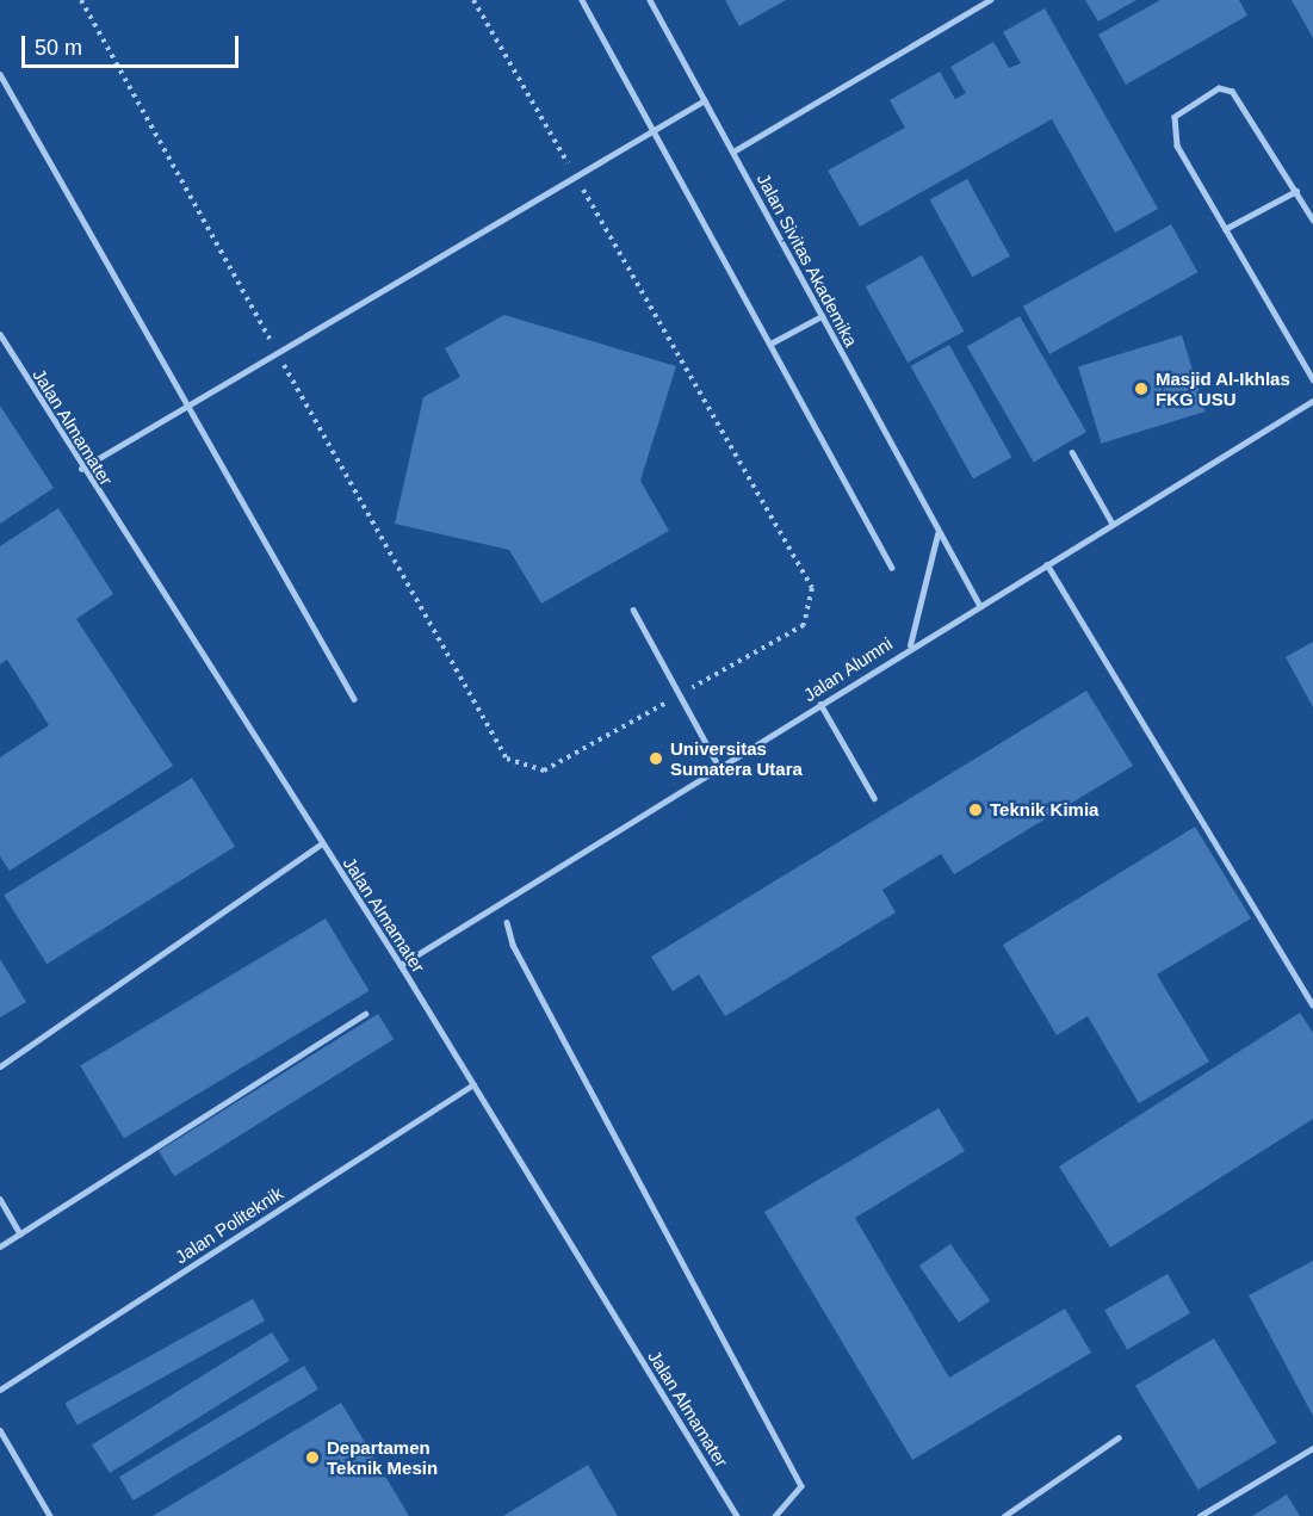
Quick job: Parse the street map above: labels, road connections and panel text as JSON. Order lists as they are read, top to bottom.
{
  "streets": {
    "lane": [
      "Jalan Sivitas Akademika",
      "Jalan Almamater",
      "Jalan Alumni",
      "Jalan Politeknik"
    ]
  },
  "crossings": [
    ["Jalan Sivitas Akademika", "Jalan Alumni"],
    ["Jalan Almamater", "Jalan Alumni"],
    ["Jalan Almamater", "Jalan Politeknik"]
  ],
  "places": [
    "Masjid Al-Ikhlas FKG USU",
    "Universitas Sumatera Utara",
    "Teknik Kimia",
    "Departamen Teknik Mesin"
  ],
  "scale_bar": "50 m"
}
